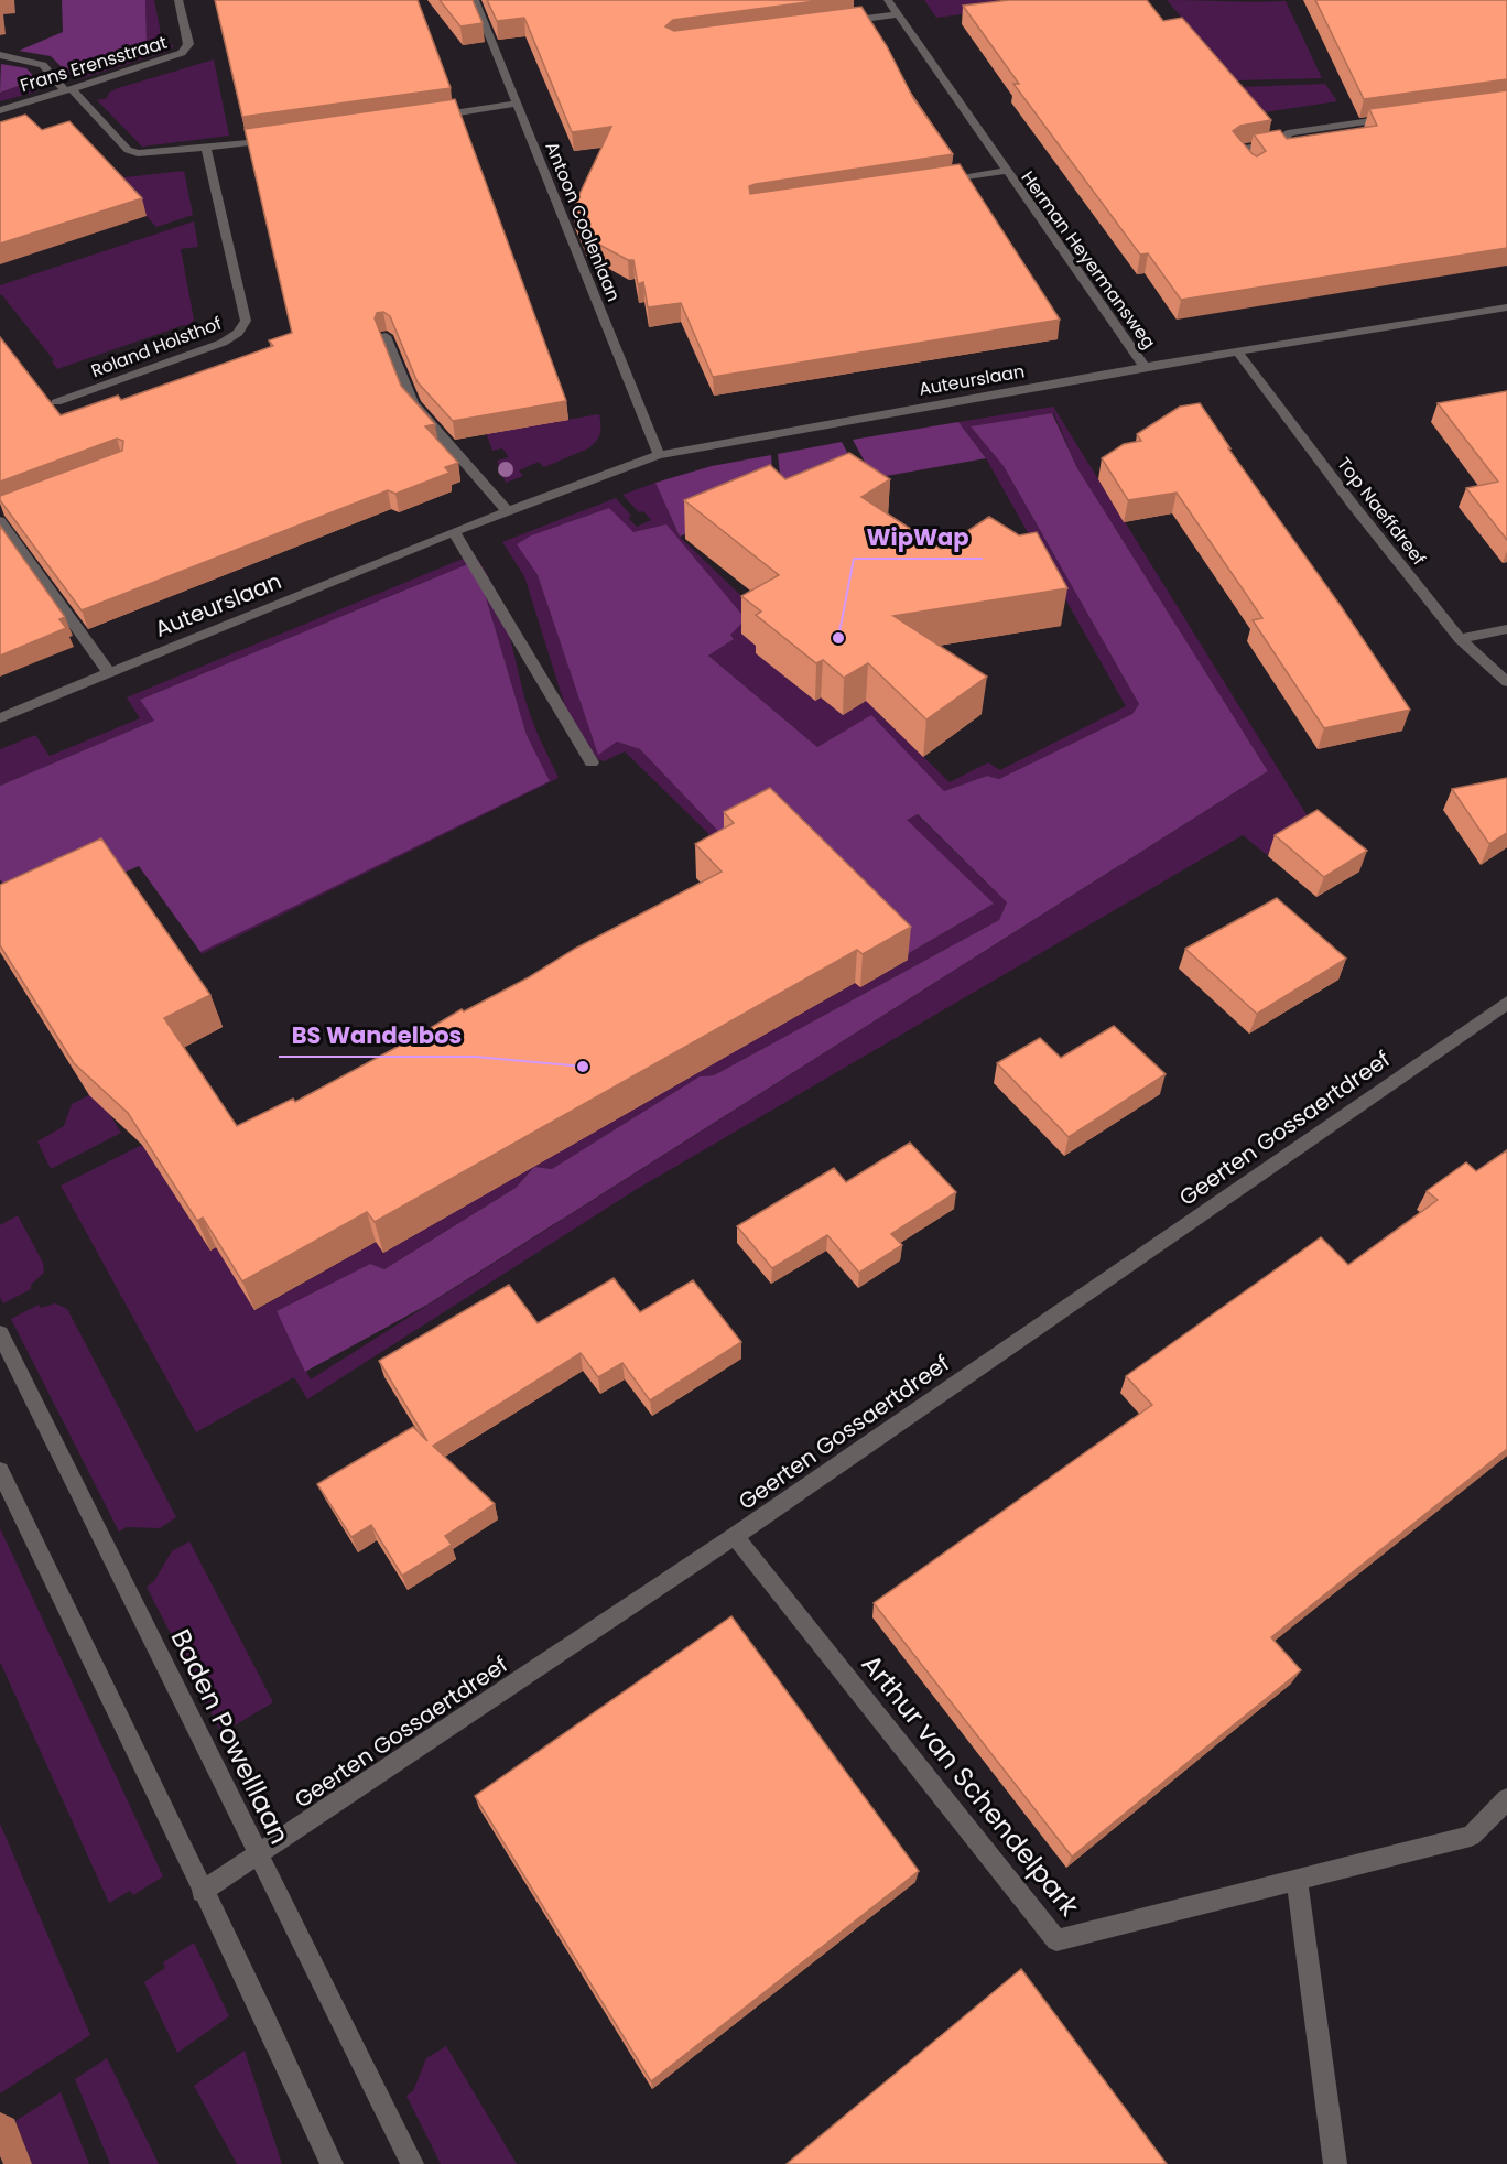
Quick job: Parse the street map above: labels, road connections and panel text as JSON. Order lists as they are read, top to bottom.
{
  "streets": {
    "street": [
      "Frans Erensstraat",
      "Antoon Coolenlaan",
      "Herman Heyermansweg",
      "Roland Holsthof",
      "Auteurslaan",
      "Top Naeffdreef",
      "Geerten Gossaertdreef",
      "Baden Powelllaan",
      "Arthur van Schendelpark"
    ]
  },
  "crossings": [
    ["Antoon Coolenlaan", "Auteurslaan"],
    ["Herman Heyermansweg", "Auteurslaan"],
    ["Auteurslaan", "Top Naeffdreef"],
    ["Geerten Gossaertdreef", "Baden Powelllaan"],
    ["Geerten Gossaertdreef", "Arthur van Schendelpark"]
  ],
  "places": ["WipWap", "BS Wandelbos"]
}
